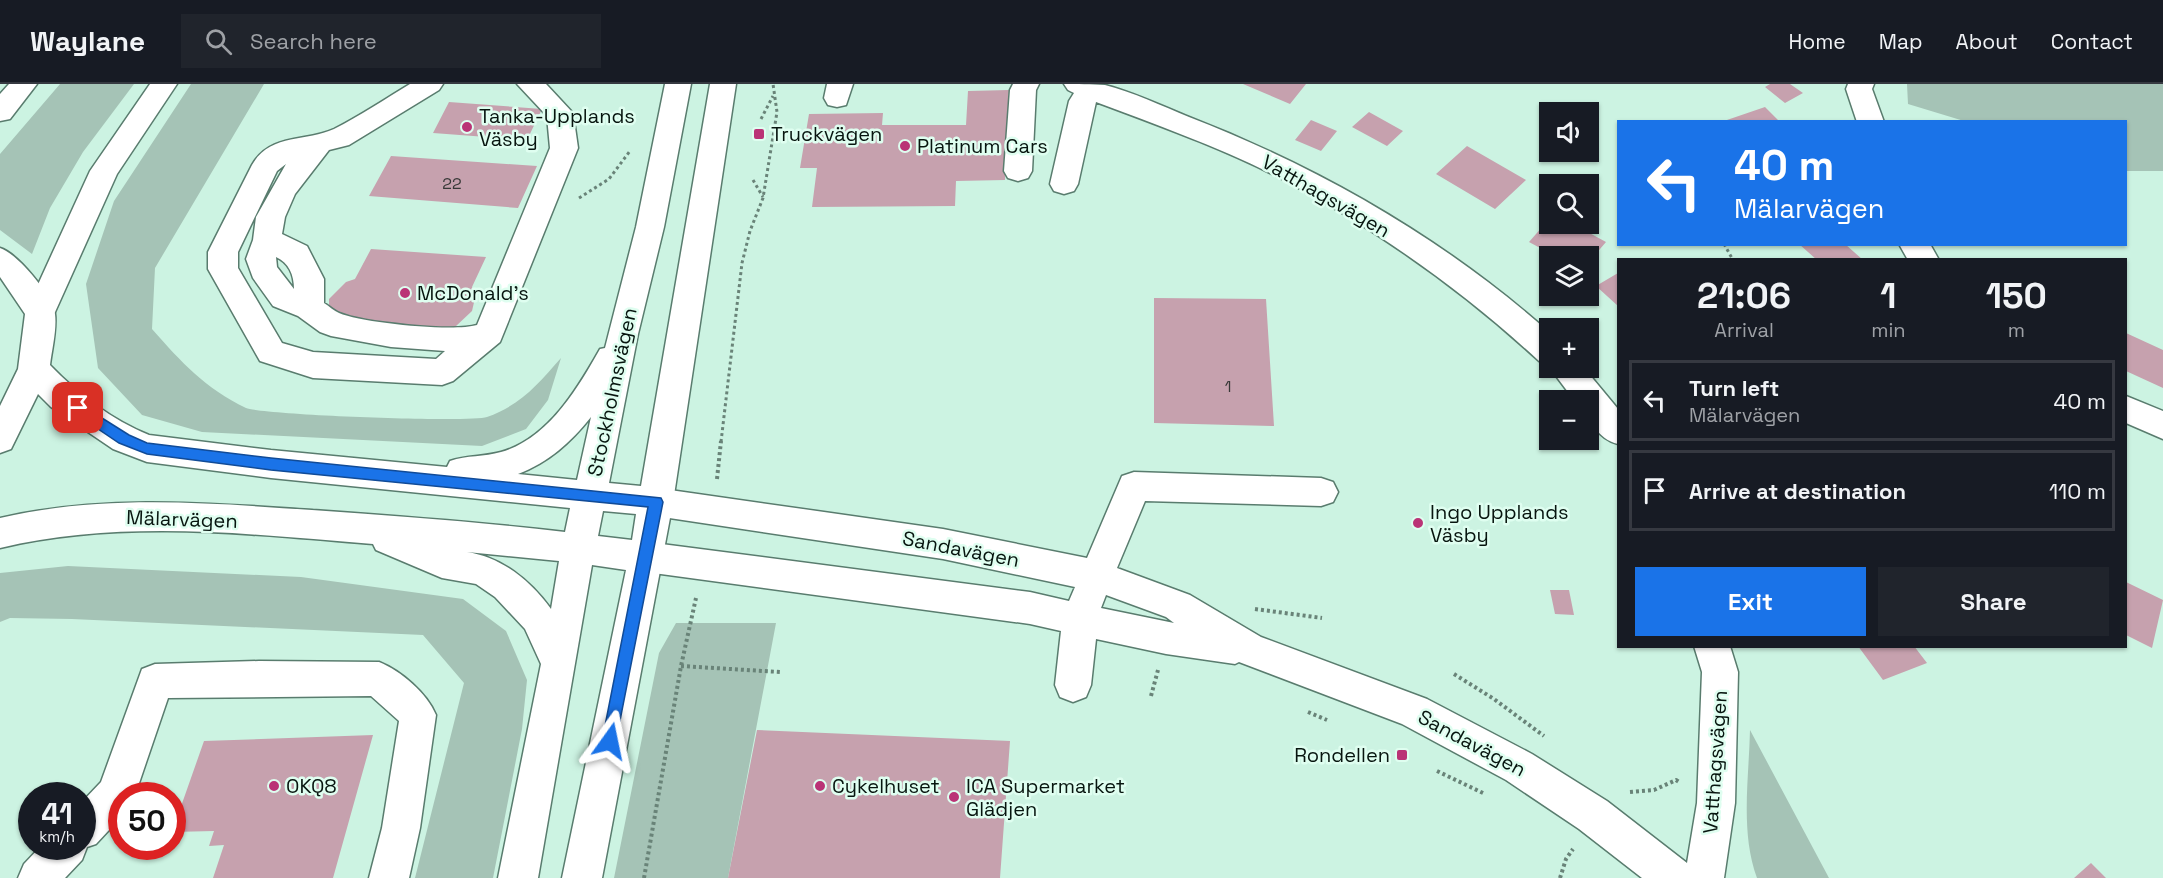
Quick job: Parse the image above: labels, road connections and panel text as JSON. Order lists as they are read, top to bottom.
{
  "streets": {
    "main road": [
      "Vatthagsvägen",
      "Stockholmsvägen",
      "Mälarvägen",
      "Sandavägen"
    ]
  },
  "crossings": [
    ["Stockholmsvägen", "Mälarvägen"],
    ["Mälarvägen", "Sandavägen"]
  ],
  "places": {
    "other": [
      "Tanka-Upplands Väsby",
      "Platinum Cars",
      "McDonald's",
      "Ingo Upplands Väsby",
      "OKQ8",
      "Cykelhuset",
      "ICA Supermarket Glädjen"
    ],
    "transit": ["Truckvägen", "Rondellen"]
  },
  "house_numbers": ["22", "1"],
  "page": {
    "header": "Waylane",
    "search": "Search here",
    "nav": [
      "Home",
      "Map",
      "About",
      "Contact"
    ],
    "map_buttons": ["+", "−"],
    "turn": ["40 m", "Mälarvägen"],
    "eta": [
      "21:06",
      "Arrival",
      "1",
      "min",
      "150",
      "m"
    ],
    "list": [
      {
        "name": "Turn left",
        "note": "Mälarvägen",
        "value": "40 m"
      },
      {
        "name": "Arrive at destination",
        "value": "110 m"
      }
    ],
    "buttons": ["Exit", "Share"],
    "speed": "41 km/h",
    "limit": "50"
  }
}
